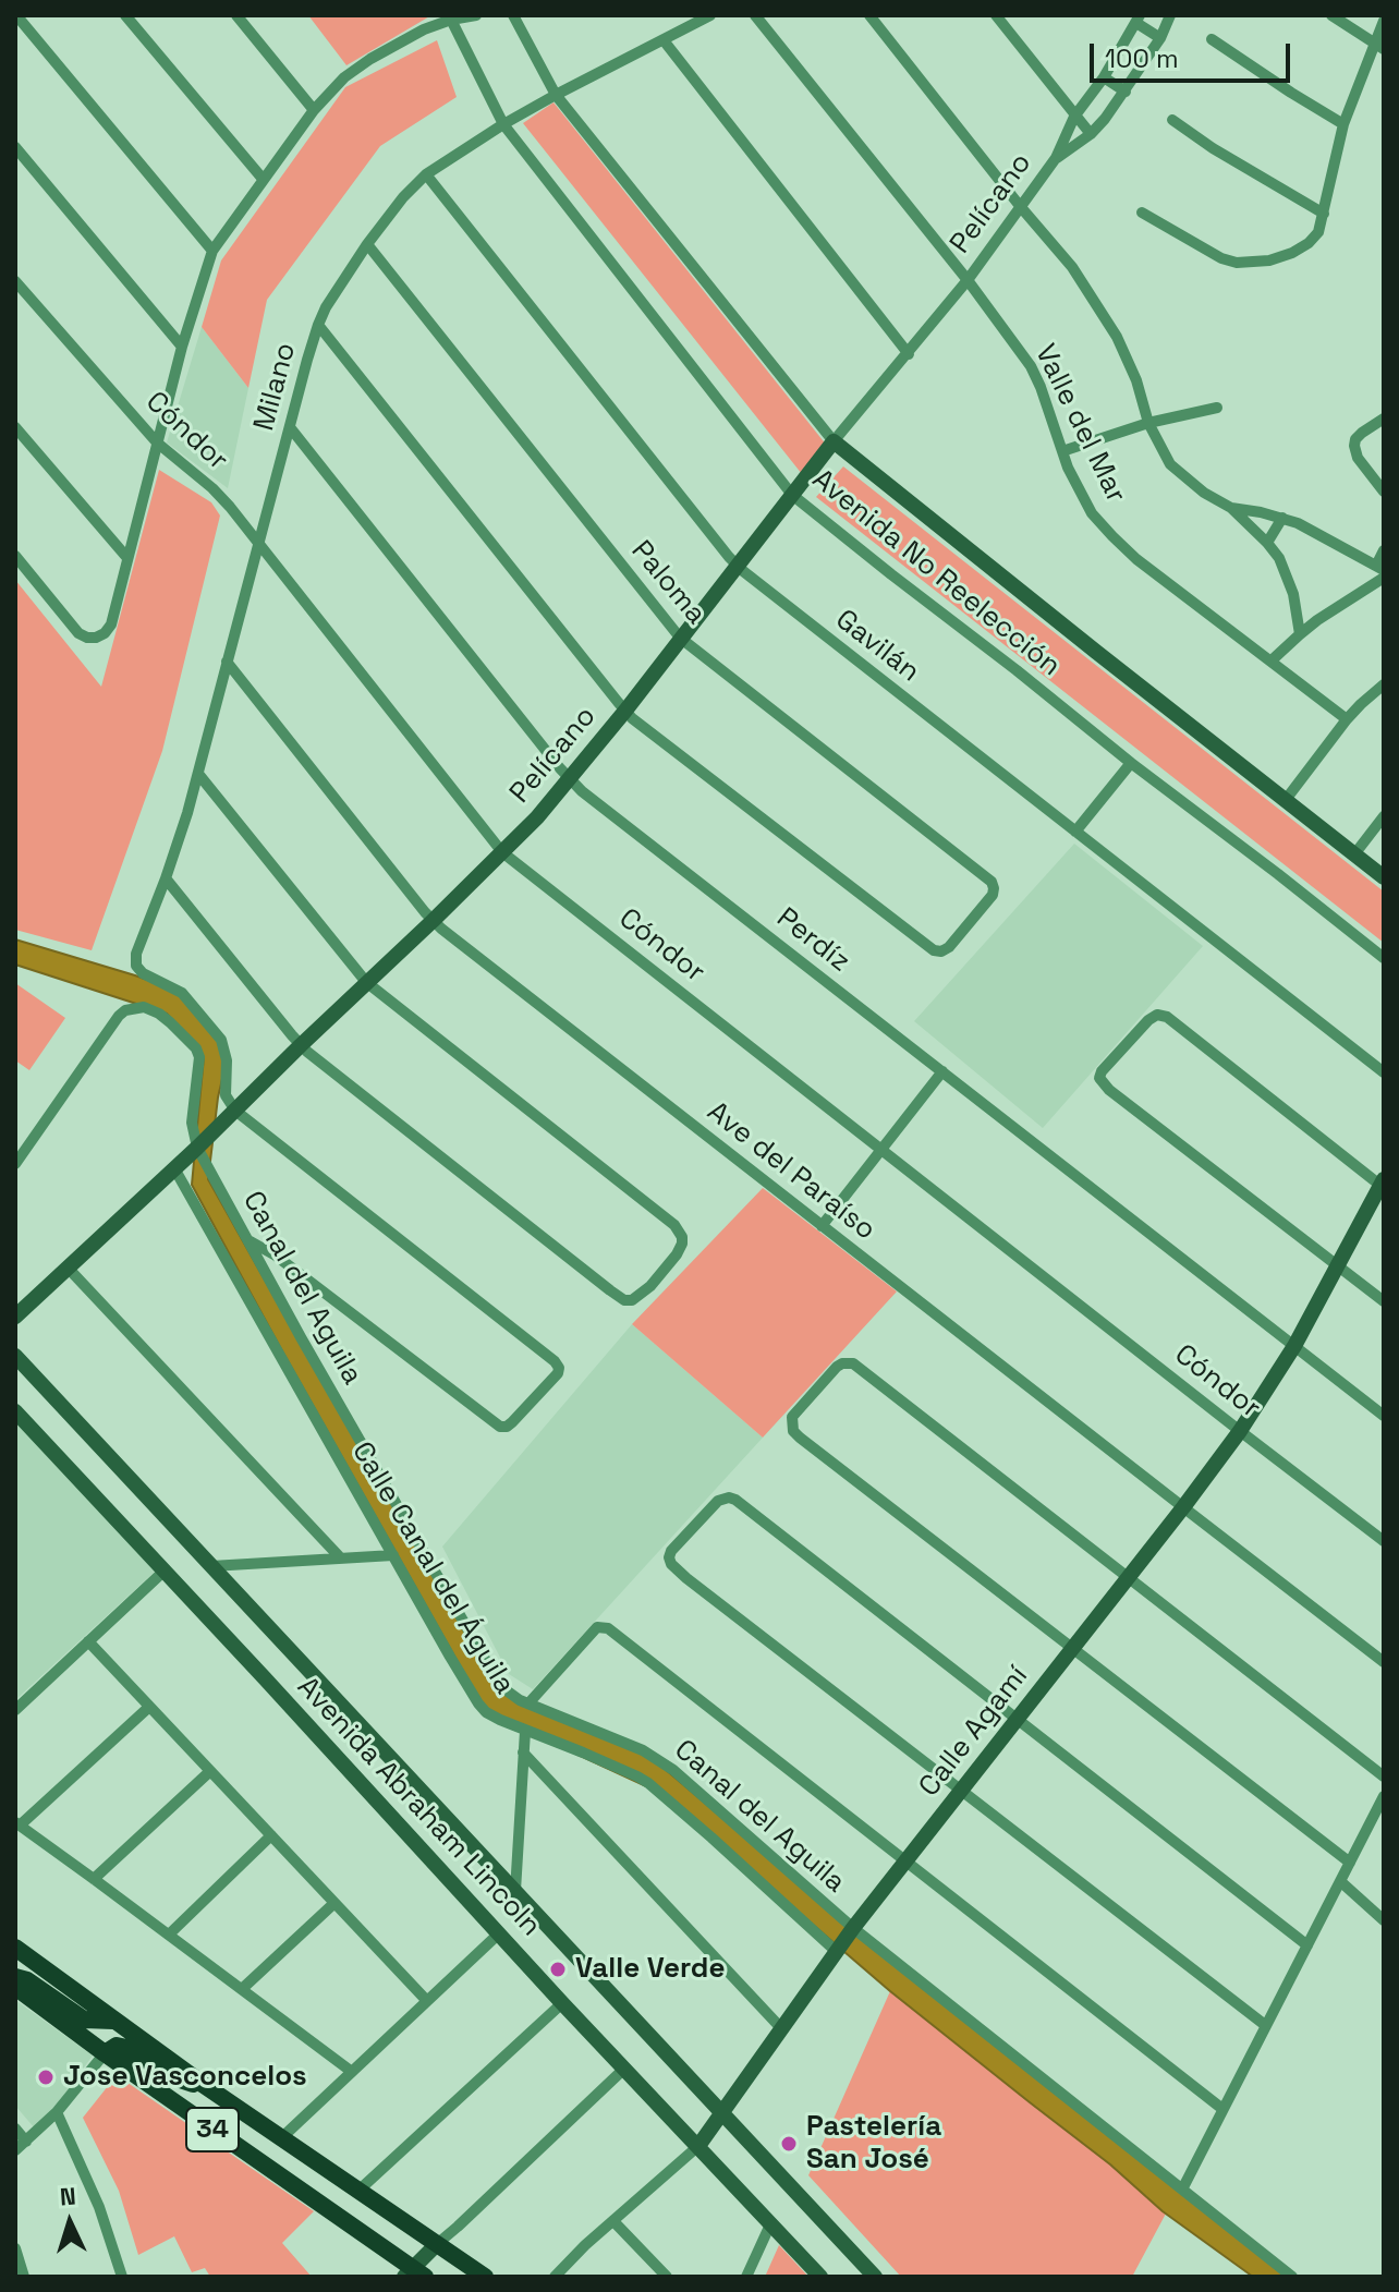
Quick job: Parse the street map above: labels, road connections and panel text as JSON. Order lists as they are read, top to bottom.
{
  "streets": {
    "main road": ["34"],
    "street": [
      "Pelícano",
      "Milano",
      "Valle del Mar",
      "Cóndor",
      "Avenida No Reelección",
      "Paloma",
      "Gavilán",
      "Perdíz",
      "Ave del Paraíso",
      "Canal del Aguila",
      "Calle Canal del Águila",
      "Calle Agamí",
      "Avenida Abraham Lincoln"
    ]
  },
  "crossings": [
    ["Pelícano", "Milano"],
    ["Pelícano", "Valle del Mar"],
    ["Pelícano", "Cóndor"],
    ["Pelícano", "Avenida No Reelección"],
    ["Pelícano", "Paloma"],
    ["Pelícano", "Gavilán"],
    ["Pelícano", "Perdíz"],
    ["Pelícano", "Ave del Paraíso"],
    ["Pelícano", "Canal del Aguila"],
    ["Pelícano", "Calle Canal del Águila"],
    ["Milano", "Cóndor"],
    ["Milano", "Avenida No Reelección"],
    ["Milano", "Paloma"],
    ["Milano", "Gavilán"],
    ["Milano", "Perdíz"],
    ["Milano", "Ave del Paraíso"],
    ["Cóndor", "Calle Agamí"],
    ["Perdíz", "Calle Agamí"],
    ["Ave del Paraíso", "Calle Agamí"],
    ["Canal del Aguila", "Calle Canal del Águila"],
    ["Canal del Aguila", "Calle Agamí"],
    ["Calle Canal del Águila", "Calle Agamí"],
    ["Calle Agamí", "Avenida Abraham Lincoln"]
  ],
  "places": ["Valle Verde", "Jose Vasconcelos", "Pastelería San José"],
  "scale_bar": "100 m",
  "north": "top"
}
